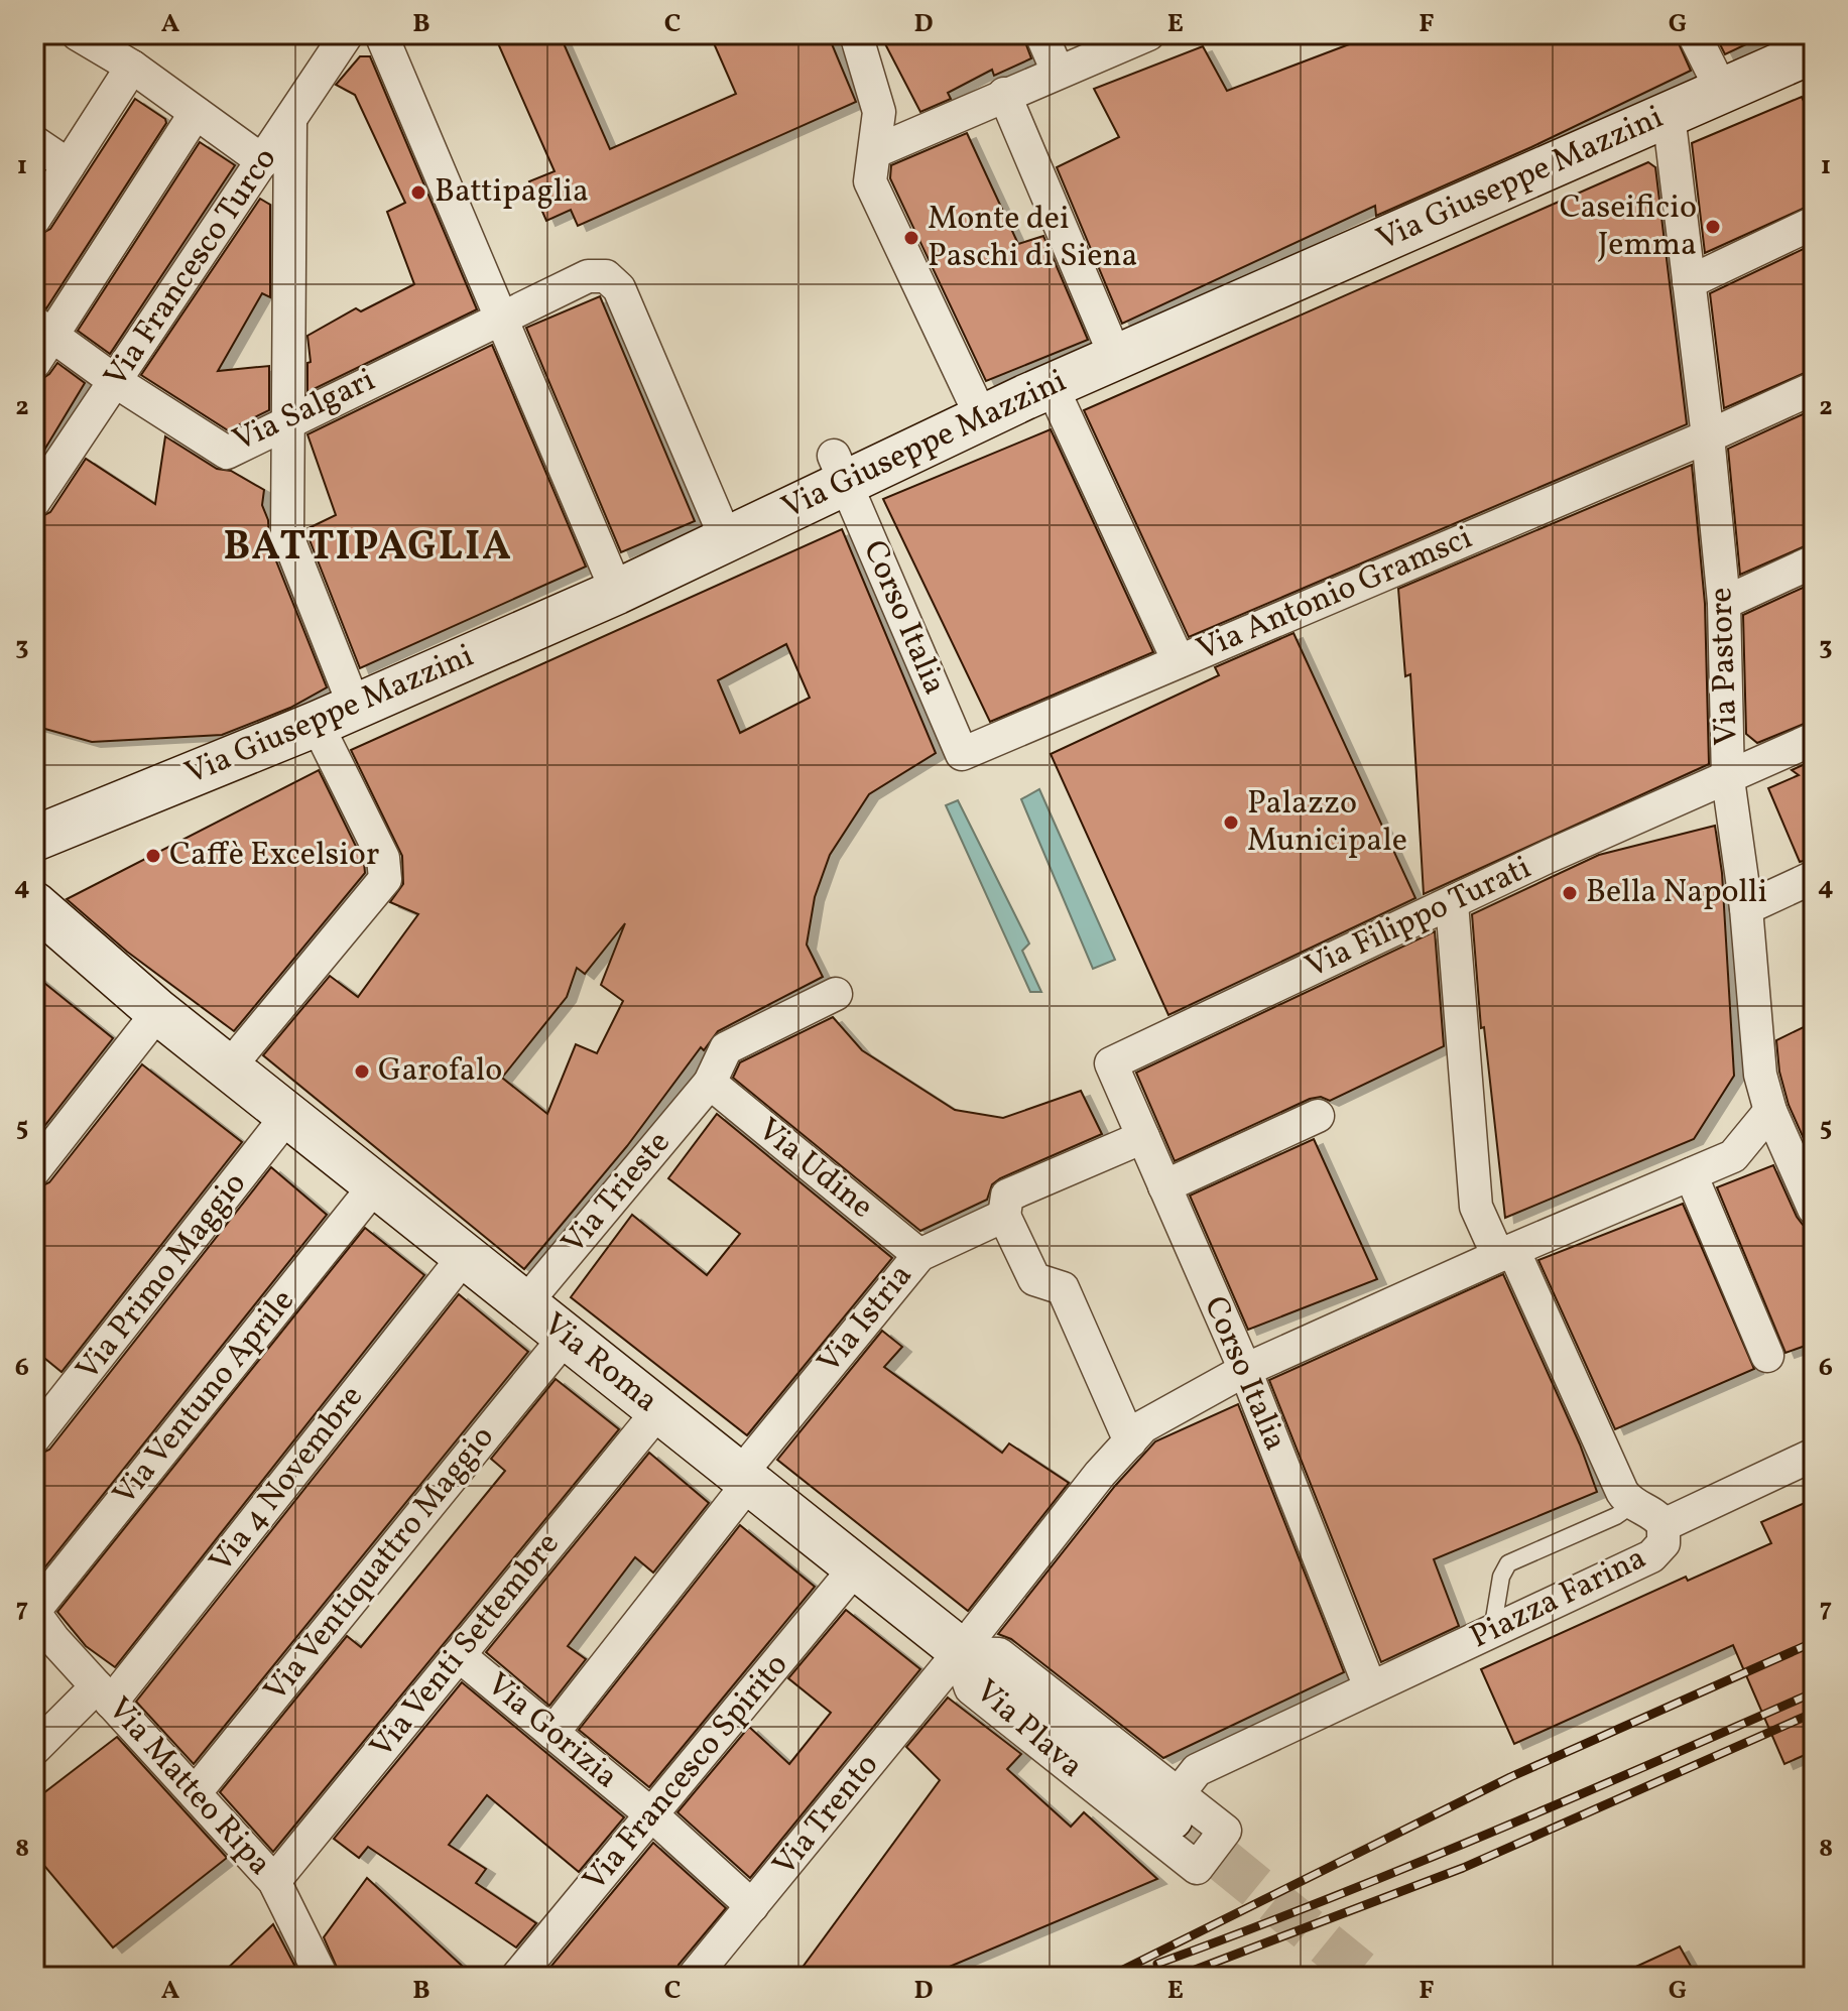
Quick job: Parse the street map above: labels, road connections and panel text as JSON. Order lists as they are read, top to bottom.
{
  "streets": {
    "main road": ["Via Giuseppe Mazzini", "Via Roma"],
    "street": [
      "Via Francesco Turco",
      "Via Salgari",
      "Via Antonio Gramsci",
      "Corso Italia",
      "Via Pastore",
      "Via Filippo Turati",
      "Via Udine",
      "Via Trieste",
      "Via Primo Maggio",
      "Via Istria",
      "Via Ventuno Aprile",
      "Via 4 Novembre",
      "Via Ventiquattro Maggio",
      "Piazza Farina",
      "Via Venti Settembre",
      "Via Gorizia",
      "Via Francesco Spirito",
      "Via Matteo Ripa",
      "Via Trento"
    ]
  },
  "crossings": [
    ["Via Giuseppe Mazzini", "Via Salgari"],
    ["Via Giuseppe Mazzini", "Corso Italia"],
    ["Via Giuseppe Mazzini", "Via Pastore"],
    ["Via Francesco Turco", "Via Salgari"],
    ["Via Antonio Gramsci", "Corso Italia"],
    ["Via Antonio Gramsci", "Via Pastore"],
    ["Corso Italia", "Via Filippo Turati"],
    ["Corso Italia", "Piazza Farina"],
    ["Via Pastore", "Via Filippo Turati"],
    ["Via Udine", "Via Trieste"],
    ["Via Udine", "Via Istria"],
    ["Via Trieste", "Via Roma"],
    ["Via Primo Maggio", "Via Roma"],
    ["Via Istria", "Via Roma"],
    ["Via Istria", "Via Gorizia"],
    ["Via Roma", "Via Ventuno Aprile"],
    ["Via Roma", "Via 4 Novembre"],
    ["Via Roma", "Via Ventiquattro Maggio"],
    ["Via Roma", "Via Venti Settembre"],
    ["Via Roma", "Via Francesco Spirito"],
    ["Via Roma", "Via Trento"],
    ["Via Ventuno Aprile", "Via Matteo Ripa"],
    ["Via 4 Novembre", "Via Matteo Ripa"],
    ["Via Ventiquattro Maggio", "Via Matteo Ripa"],
    ["Via Venti Settembre", "Via Gorizia"],
    ["Via Venti Settembre", "Via Matteo Ripa"],
    ["Via Gorizia", "Via Francesco Spirito"],
    ["Via Gorizia", "Via Trento"]
  ],
  "districts": ["BATTIPAGLIA"],
  "places": [
    "Battipaglia",
    "Caseificio Jemma",
    "Monte dei Paschi di Siena",
    "Palazzo Municipale",
    "Caffè Excelsior",
    "Bella Napolli",
    "Garofalo"
  ],
  "grid": {
    "columns": [
      "A",
      "B",
      "C",
      "D",
      "E",
      "F",
      "G"
    ],
    "rows": [
      "1",
      "2",
      "3",
      "4",
      "5",
      "6",
      "7",
      "8"
    ]
  }
}
